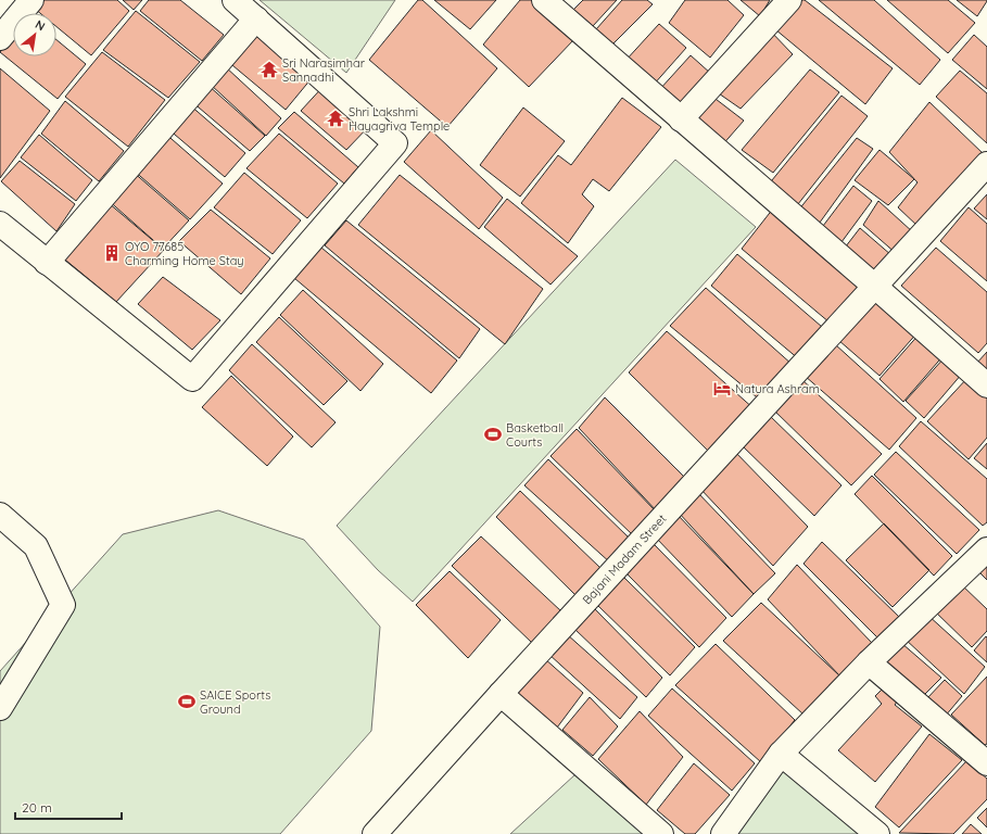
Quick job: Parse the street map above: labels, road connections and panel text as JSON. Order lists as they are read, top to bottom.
{
  "streets": {
    "street": ["Bajani Madam Street"]
  },
  "places": {
    "temple": ["Sri Narasimhar Sannadhi", "Shri Lakshmi Hayagriva Temple"],
    "building": ["OYO 77685 Charming Home Stay"],
    "hotel": ["Natura Ashram"],
    "sports": ["Basketball Courts", "SAICE Sports Ground"]
  },
  "scale_bar": "20 m",
  "north": "top right"
}
